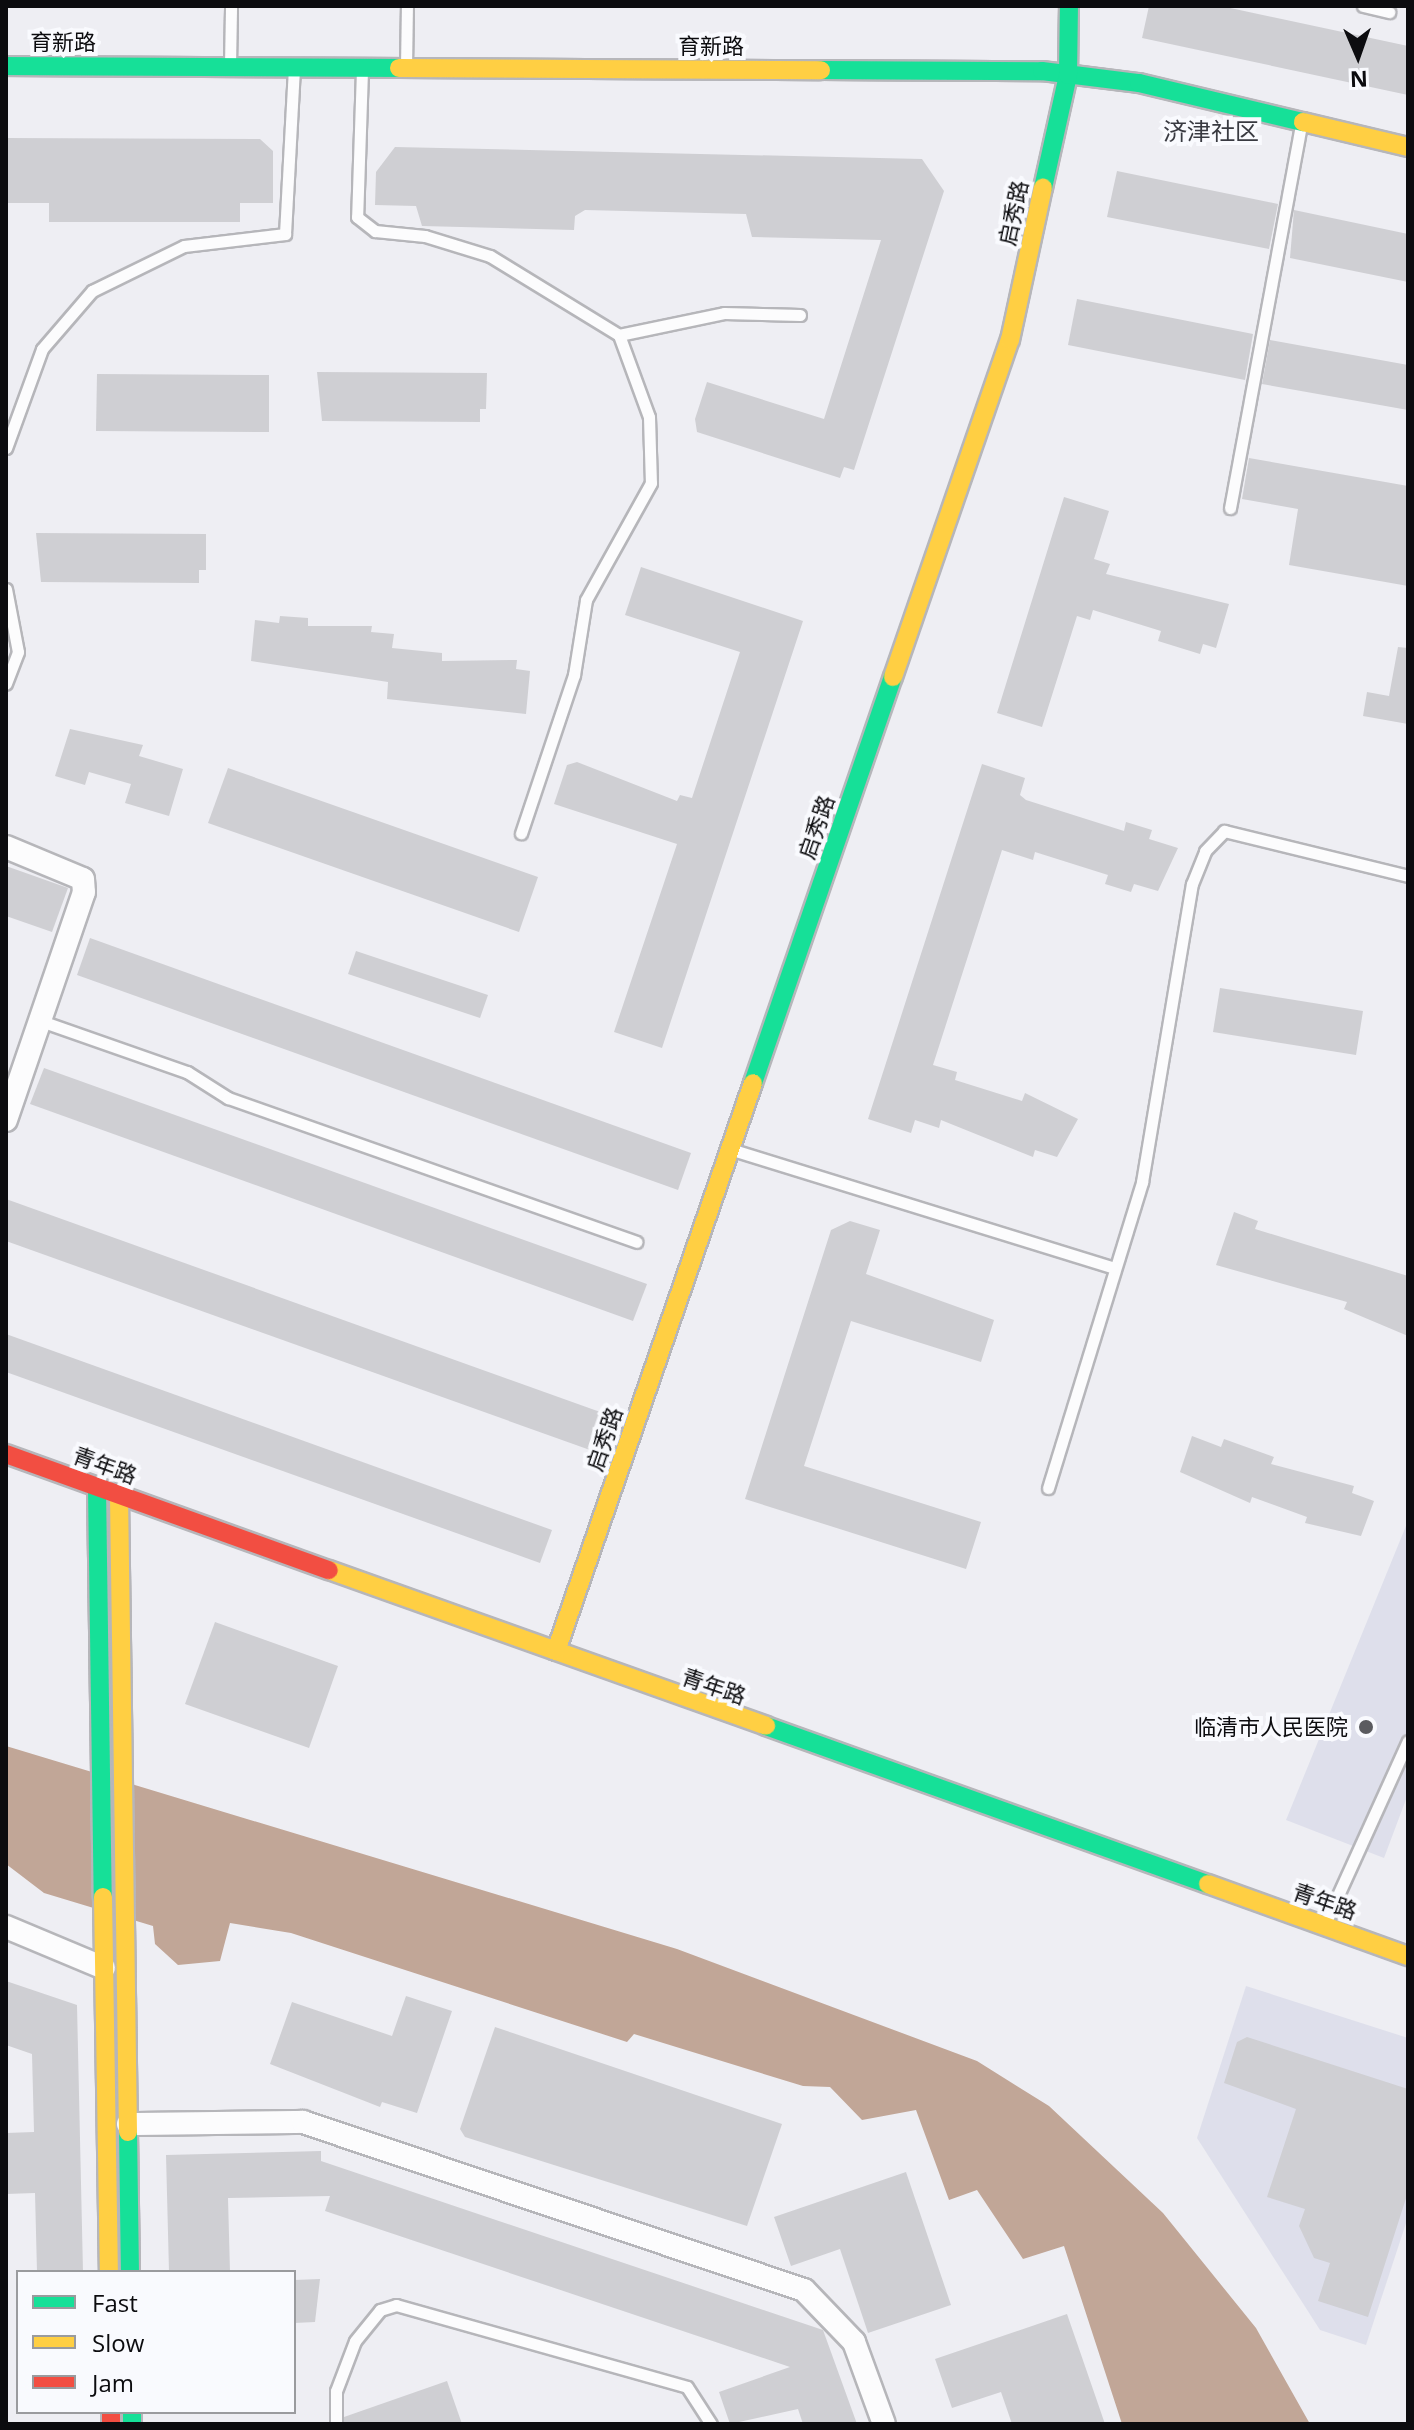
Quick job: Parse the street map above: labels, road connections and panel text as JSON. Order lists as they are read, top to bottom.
{
  "streets": {
    "street": ["育新路", "启秀路", "青年路"]
  },
  "crossings": [
    ["育新路", "启秀路"],
    ["启秀路", "青年路"]
  ],
  "districts": ["济津社区"],
  "places": ["临清市人民医院"],
  "legend": ["Fast", "Slow", "Jam"],
  "north": "bottom"
}
